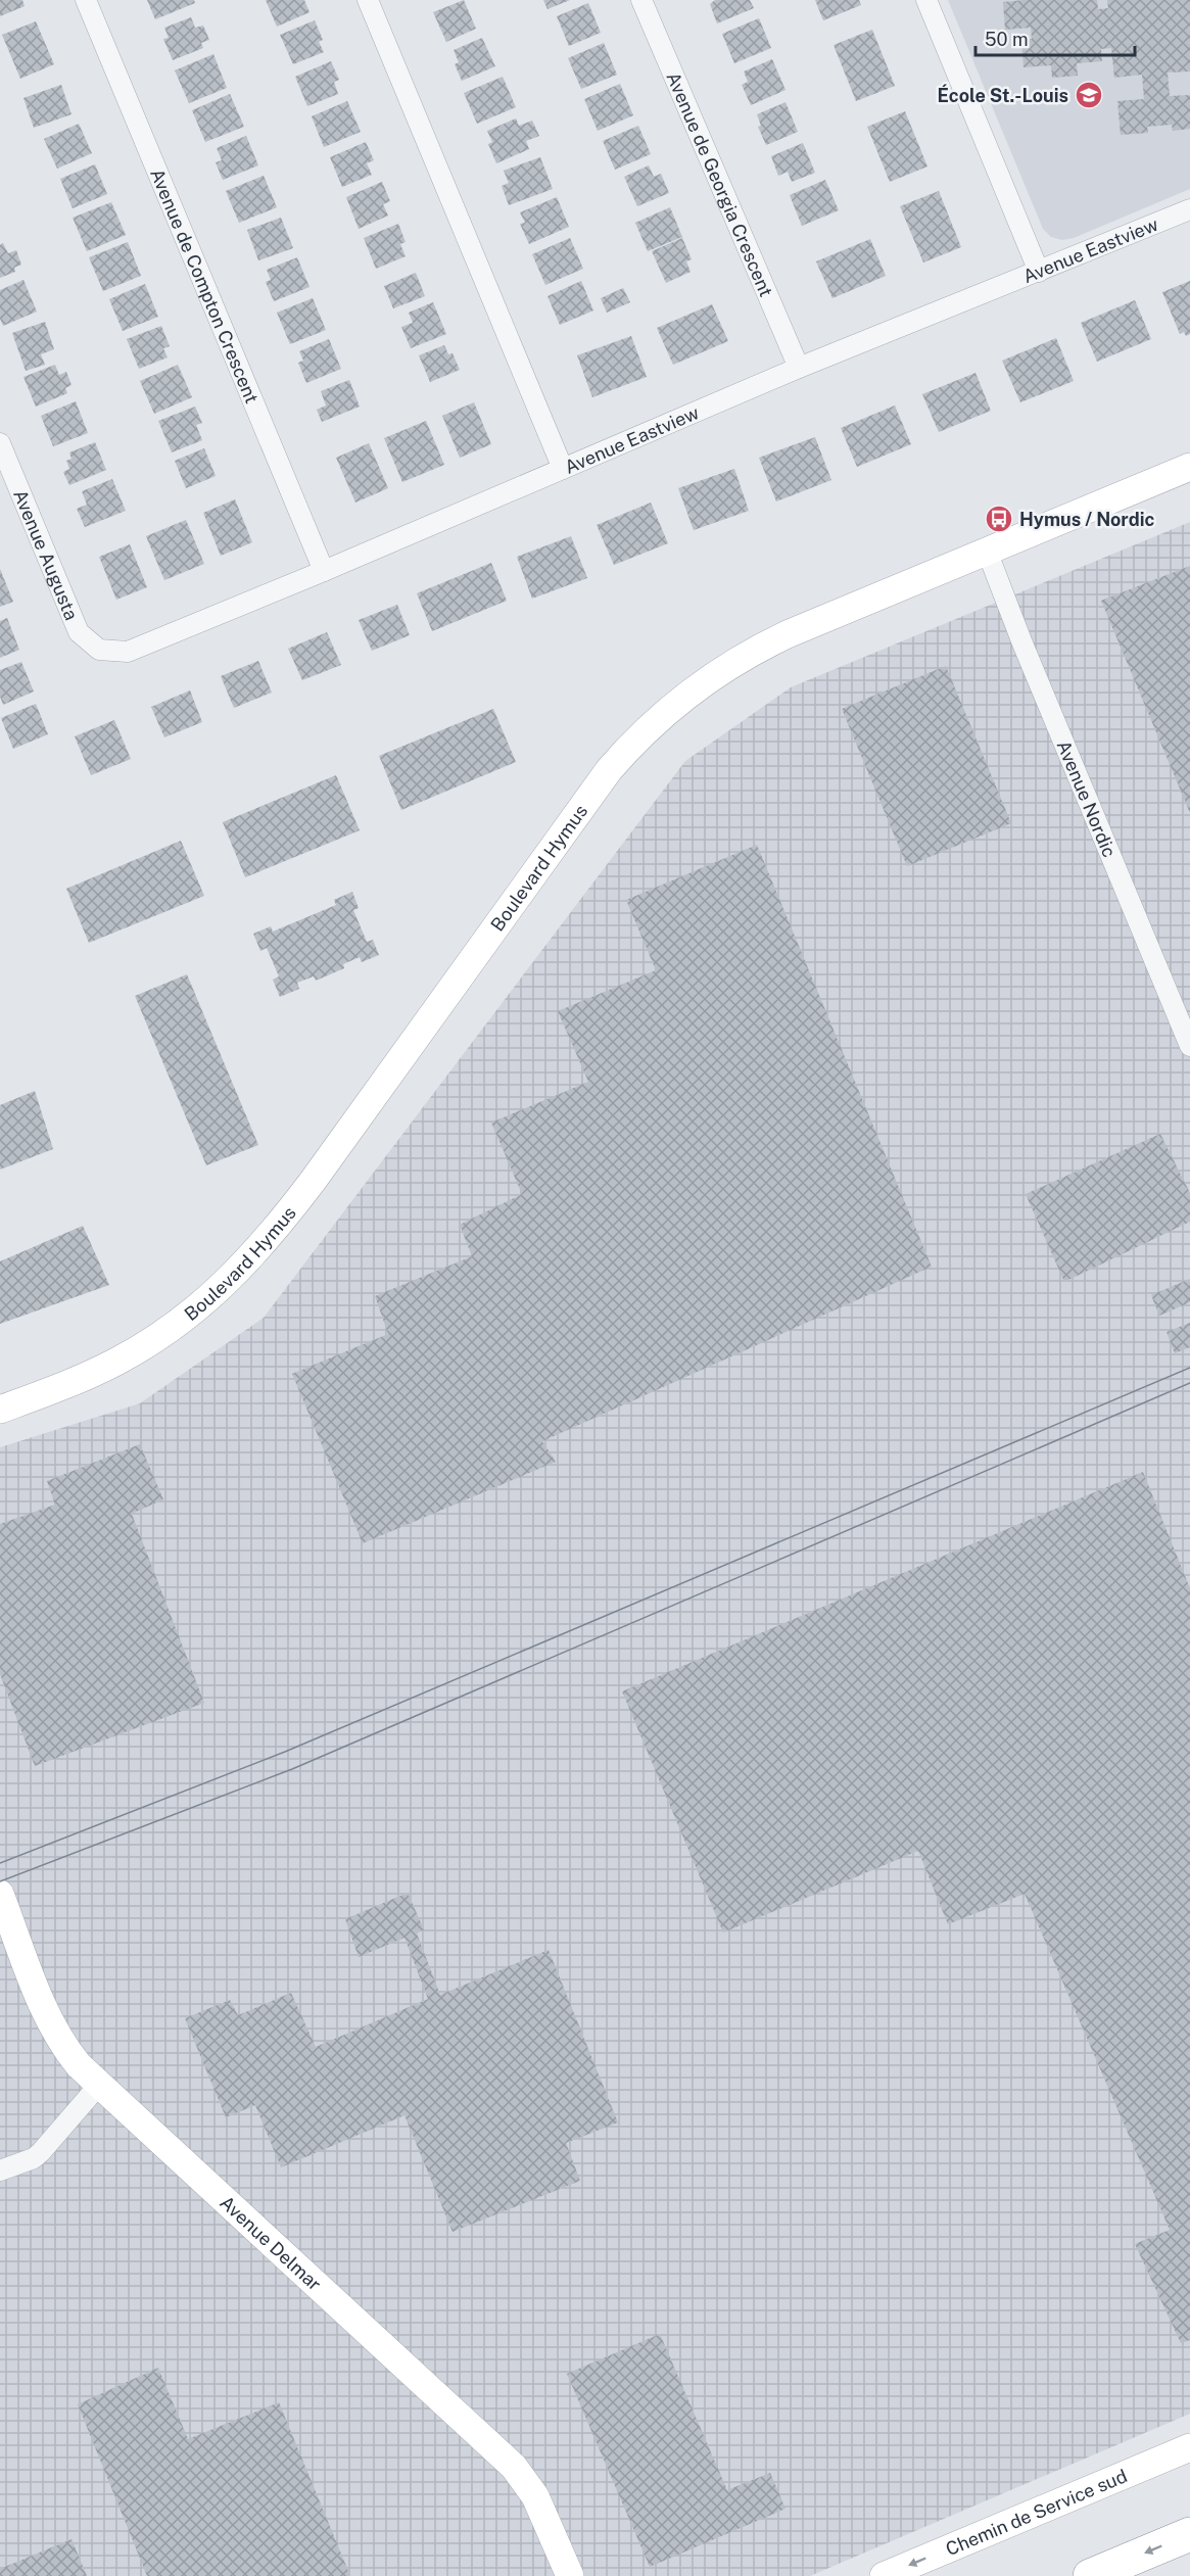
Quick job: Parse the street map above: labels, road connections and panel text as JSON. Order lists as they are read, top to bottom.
{
  "streets": {
    "street": [
      "Avenue de Georgia Crescent",
      "Avenue Eastview",
      "Avenue de Compton Crescent",
      "Avenue Augusta",
      "Avenue Nordic",
      "Boulevard Hymus",
      "Avenue Delmar",
      "Chemin de Service sud"
    ]
  },
  "crossings": [
    ["Avenue de Georgia Crescent", "Avenue Eastview"],
    ["Avenue Eastview", "Avenue de Compton Crescent"],
    ["Avenue Eastview", "Avenue Augusta"],
    ["Avenue Nordic", "Boulevard Hymus"]
  ],
  "one_way": ["Chemin de Service sud"],
  "places": {
    "school or university": ["École St.-Louis"],
    "bus stop": ["Hymus / Nordic"]
  },
  "scale_bar": "50 m"
}
